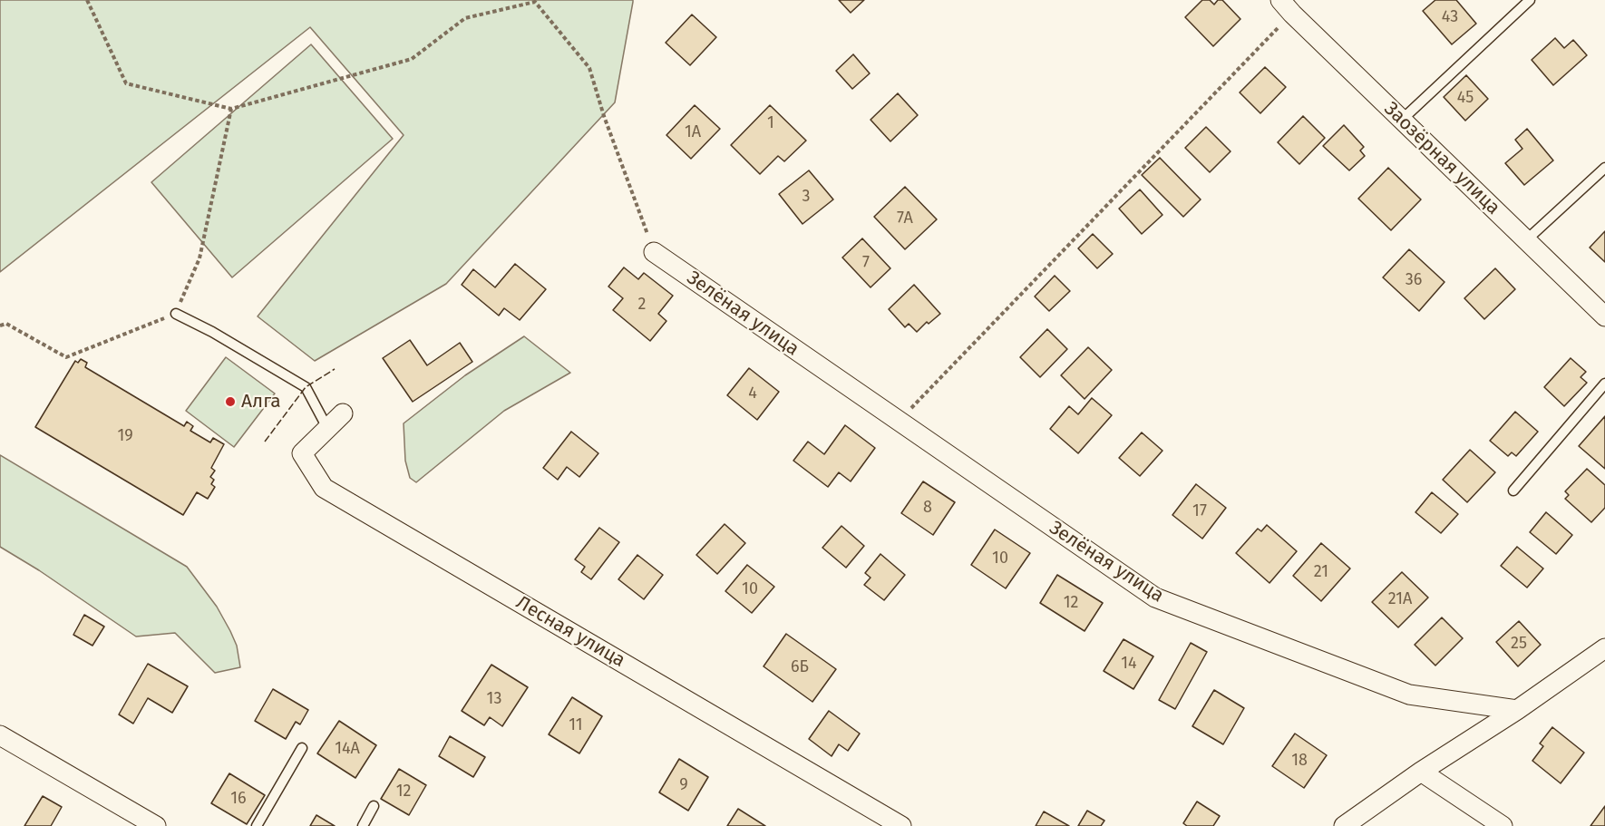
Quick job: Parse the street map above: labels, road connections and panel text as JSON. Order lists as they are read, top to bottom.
{
  "streets": {
    "street": ["Заозёрная улица", "Зелёная улица", "Лесная улица"]
  },
  "places": ["Алга"],
  "house_numbers": [
    "43",
    "45",
    "1",
    "1А",
    "3",
    "7А",
    "7",
    "36",
    "2",
    "4",
    "19",
    "8",
    "17",
    "10",
    "21",
    "10",
    "21А",
    "12",
    "25",
    "14",
    "6Б",
    "13",
    "11",
    "14А",
    "18",
    "9",
    "12",
    "16"
  ]
}
